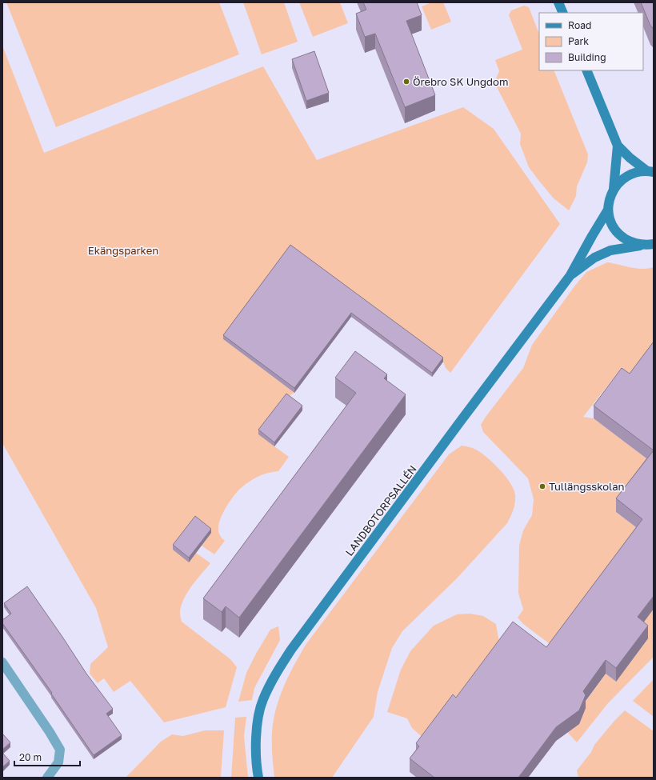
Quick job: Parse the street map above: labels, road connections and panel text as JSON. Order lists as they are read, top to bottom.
{
  "streets": {
    "street": ["LANDBOTORPSALLÉN"]
  },
  "parks": ["Ekängsparken"],
  "places": ["Örebro SK Ungdom", "Tullängsskolan"],
  "legend": ["Road", "Park", "Building"],
  "scale_bar": "20 m"
}
